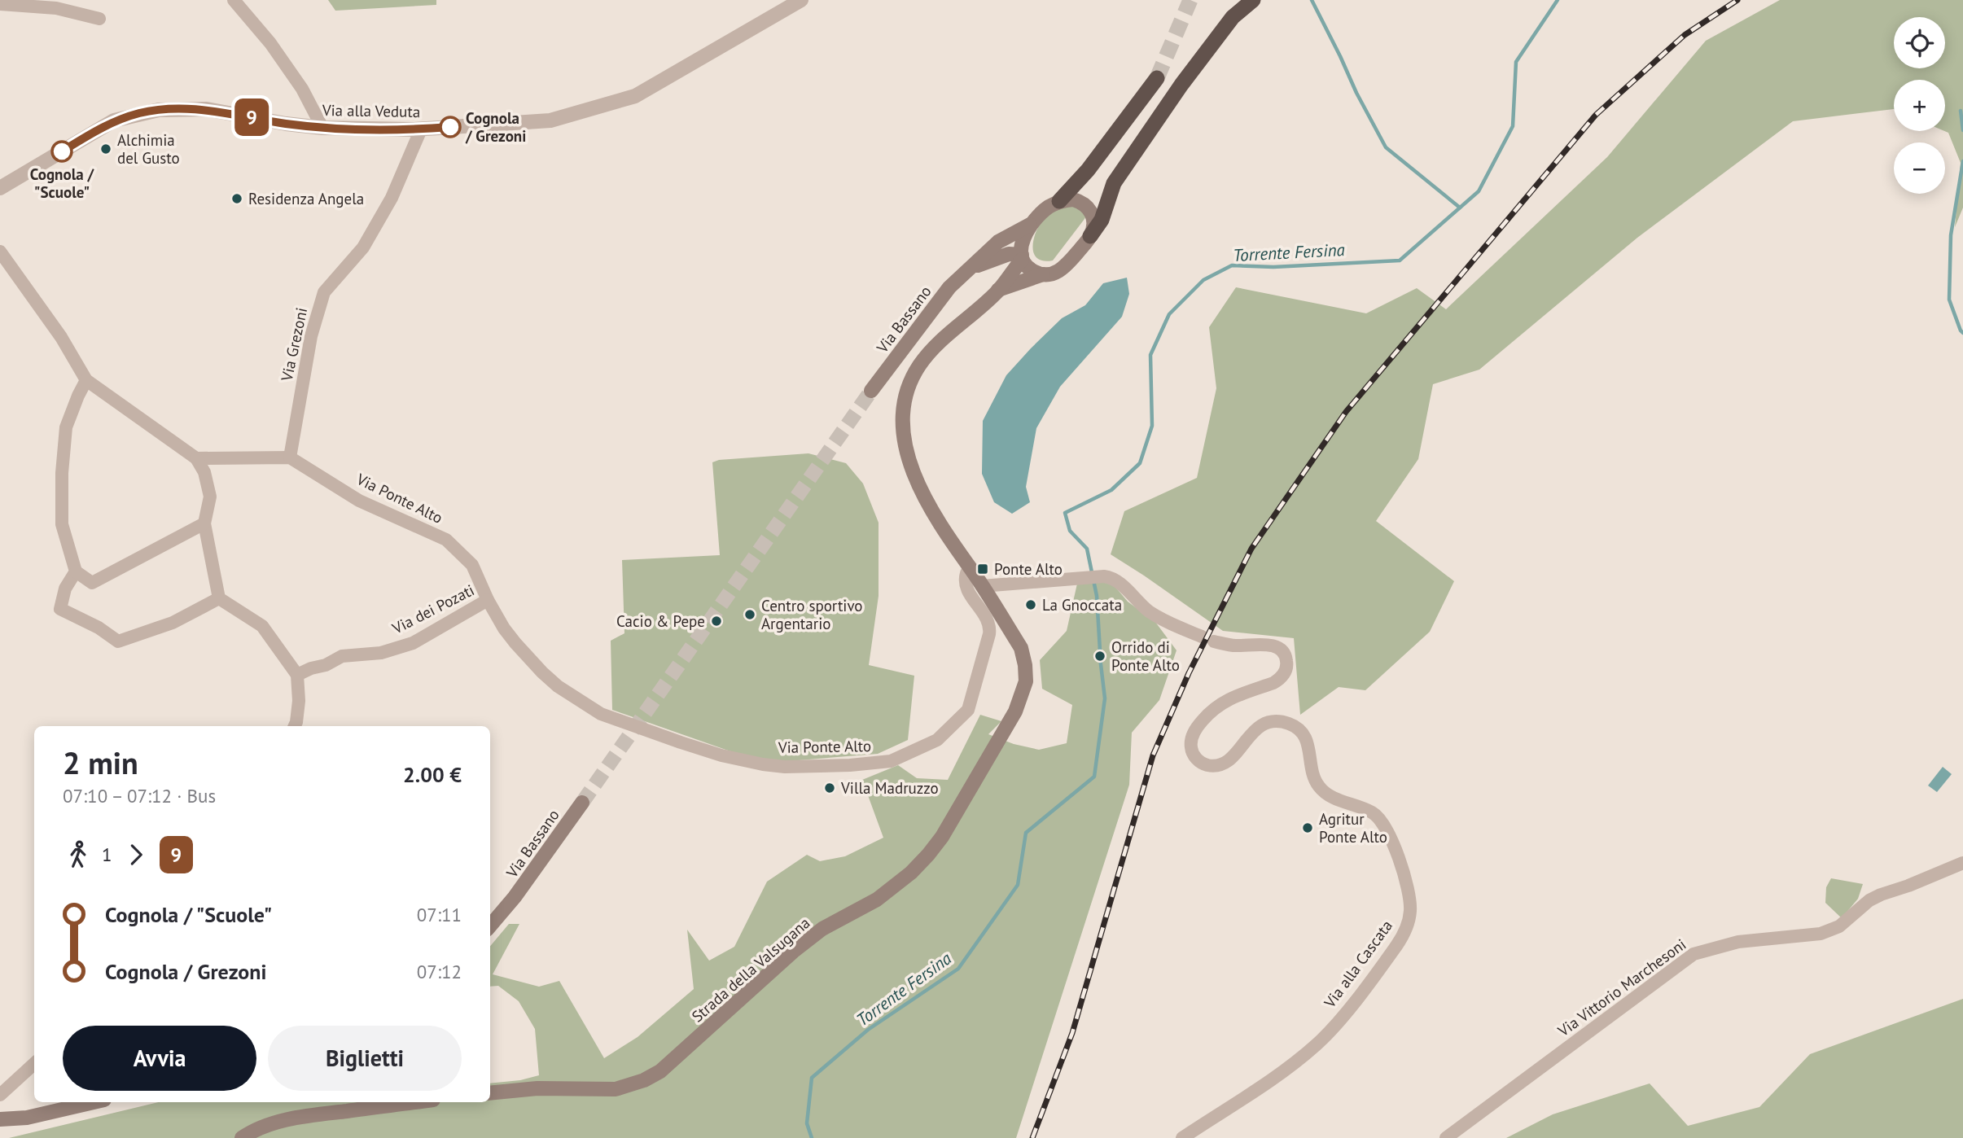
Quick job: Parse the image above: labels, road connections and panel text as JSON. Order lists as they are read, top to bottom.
{
  "streets": {
    "main road": ["Via Bassano", "Strada della Valsugana"],
    "street": [
      "Via alla Veduta",
      "Via Grezoni",
      "Via Ponte Alto",
      "Via dei Pozati",
      "Via alla Cascata",
      "Via Vittorio Marchesoni"
    ]
  },
  "crossings": [
    ["Via alla Veduta", "Via Grezoni"],
    ["Via Bassano", "Strada della Valsugana"],
    ["Via Grezoni", "Via Ponte Alto"],
    ["Via Ponte Alto", "Via dei Pozati"],
    ["Via Ponte Alto", "Strada della Valsugana"],
    ["Via alla Cascata", "Strada della Valsugana"]
  ],
  "water": ["Torrente Fersina"],
  "places": {
    "other": [
      "Cognola / Grezoni",
      "Alchimia del Gusto",
      "Cognola / \"Scuole\"",
      "Residenza Angela",
      "La Gnoccata",
      "Centro sportivo Argentario",
      "Cacio & Pepe",
      "Orrido di Ponte Alto",
      "Villa Madruzzo",
      "Agritur Ponte Alto"
    ],
    "transit": ["Ponte Alto"]
  },
  "lines": ["bus line 9"],
  "page": {
    "on_map": "9",
    "map_buttons": ["+", "−"],
    "heading": ["2 min", "07:10 – 07:12 · Bus", "2.00 €"],
    "legs": ["1", "9"],
    "list": [
      {
        "name": "Cognola / \"Scuole\"",
        "value": "07:11"
      },
      {
        "name": "Cognola / Grezoni",
        "value": "07:12"
      }
    ],
    "buttons": ["Avvia", "Biglietti"]
  }
}
